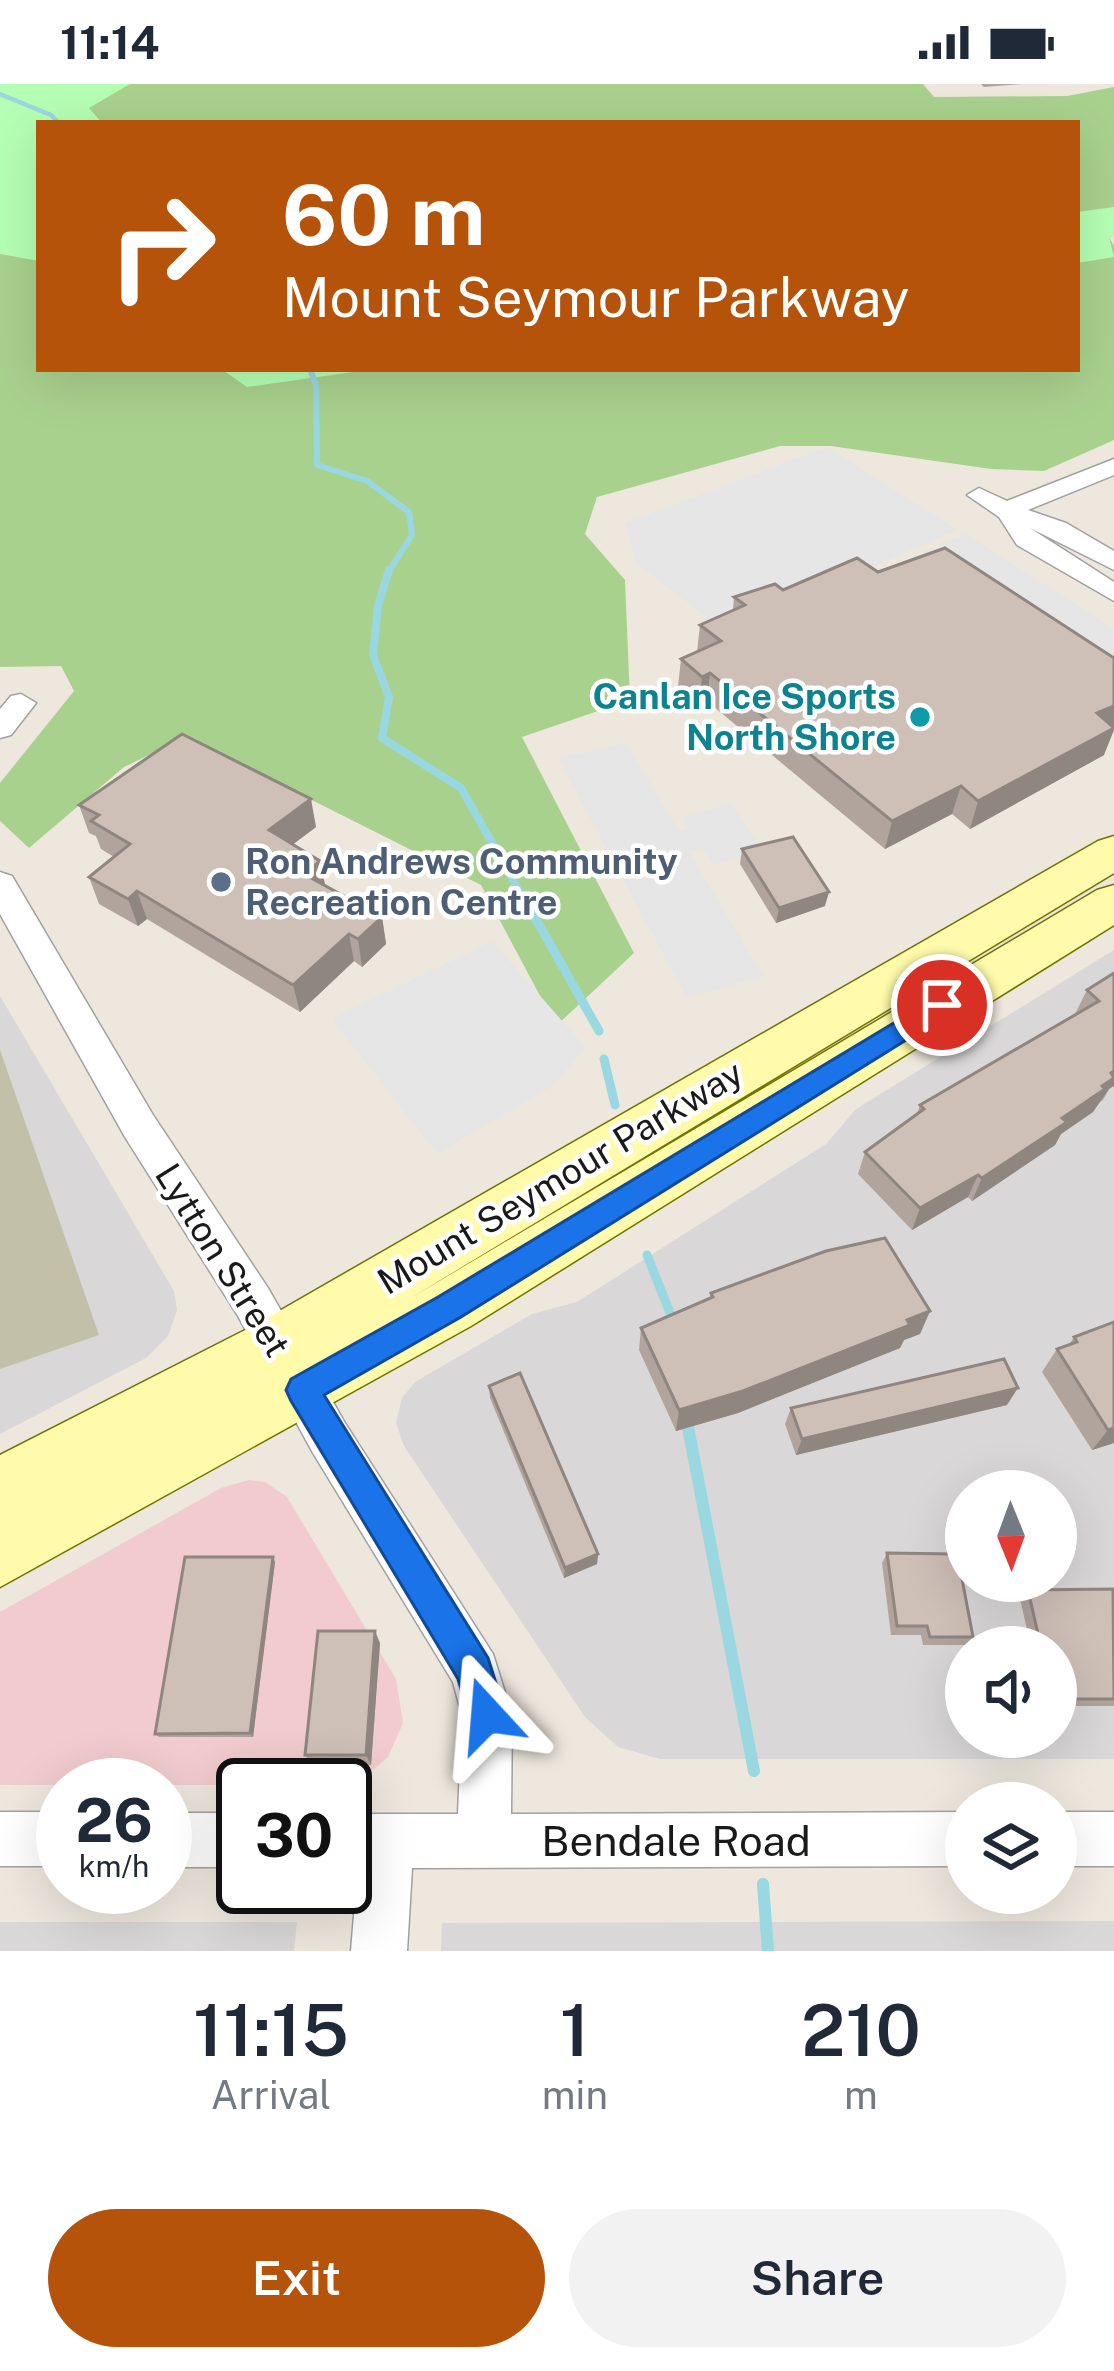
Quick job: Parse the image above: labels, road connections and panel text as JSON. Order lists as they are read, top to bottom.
{
  "streets": {
    "main road": ["Mount Seymour Parkway"],
    "street": ["Lytton Street", "Bendale Road"]
  },
  "crossings": [
    ["Mount Seymour Parkway", "Lytton Street"],
    ["Lytton Street", "Bendale Road"]
  ],
  "places": ["Canlan Ice Sports North Shore", "Ron Andrews Community Recreation Centre"],
  "north": "bottom",
  "page": {
    "status": "11:14",
    "turn": ["60 m", "Mount Seymour Parkway"],
    "speed": "26 km/h",
    "limit": "30",
    "eta": [
      "11:15",
      "Arrival",
      "1",
      "min",
      "210",
      "m"
    ],
    "buttons": ["Exit", "Share"]
  }
}
